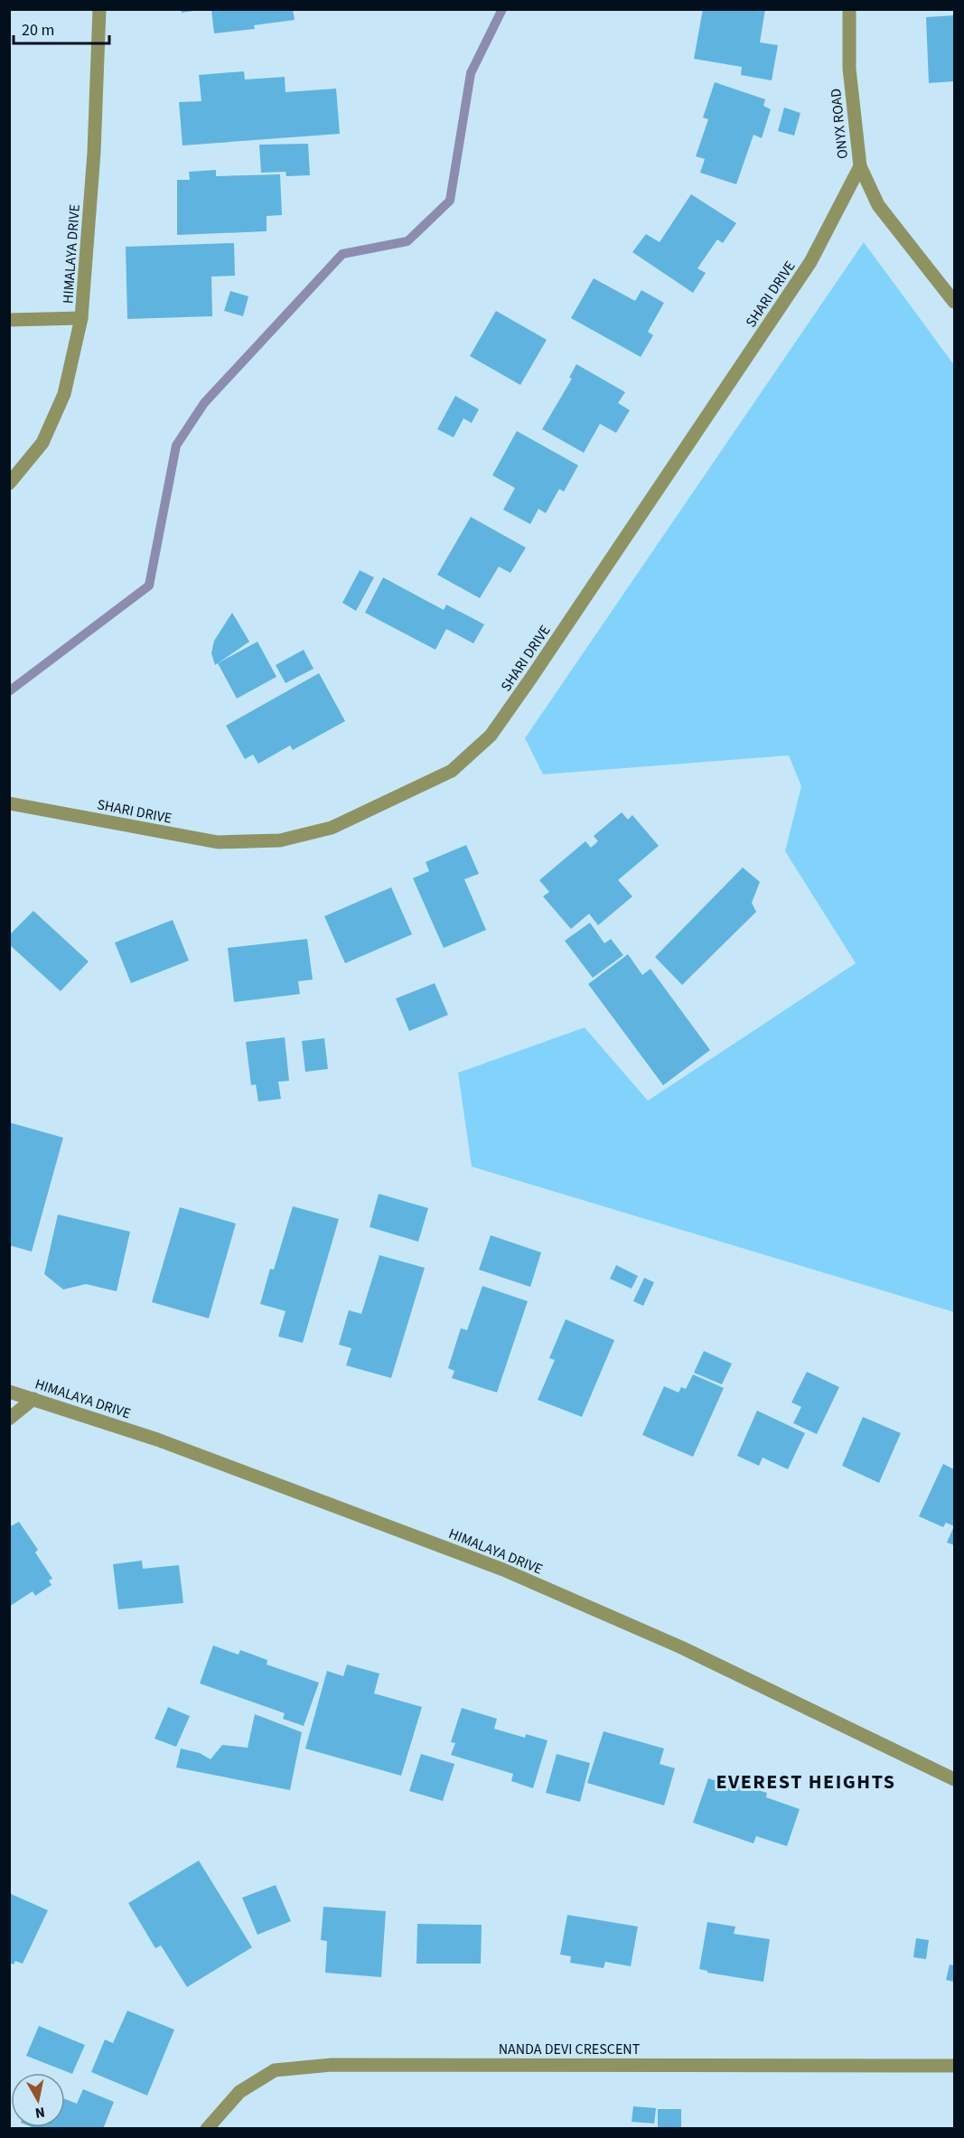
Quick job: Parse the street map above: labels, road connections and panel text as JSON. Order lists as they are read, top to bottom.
{
  "streets": {
    "street": [
      "ONYX ROAD",
      "HIMALAYA DRIVE",
      "SHARI DRIVE",
      "NANDA DEVI CRESCENT"
    ]
  },
  "crossings": [
    ["ONYX ROAD", "SHARI DRIVE"]
  ],
  "districts": ["EVEREST HEIGHTS"],
  "scale_bar": "20 m",
  "north": "bottom"
}
